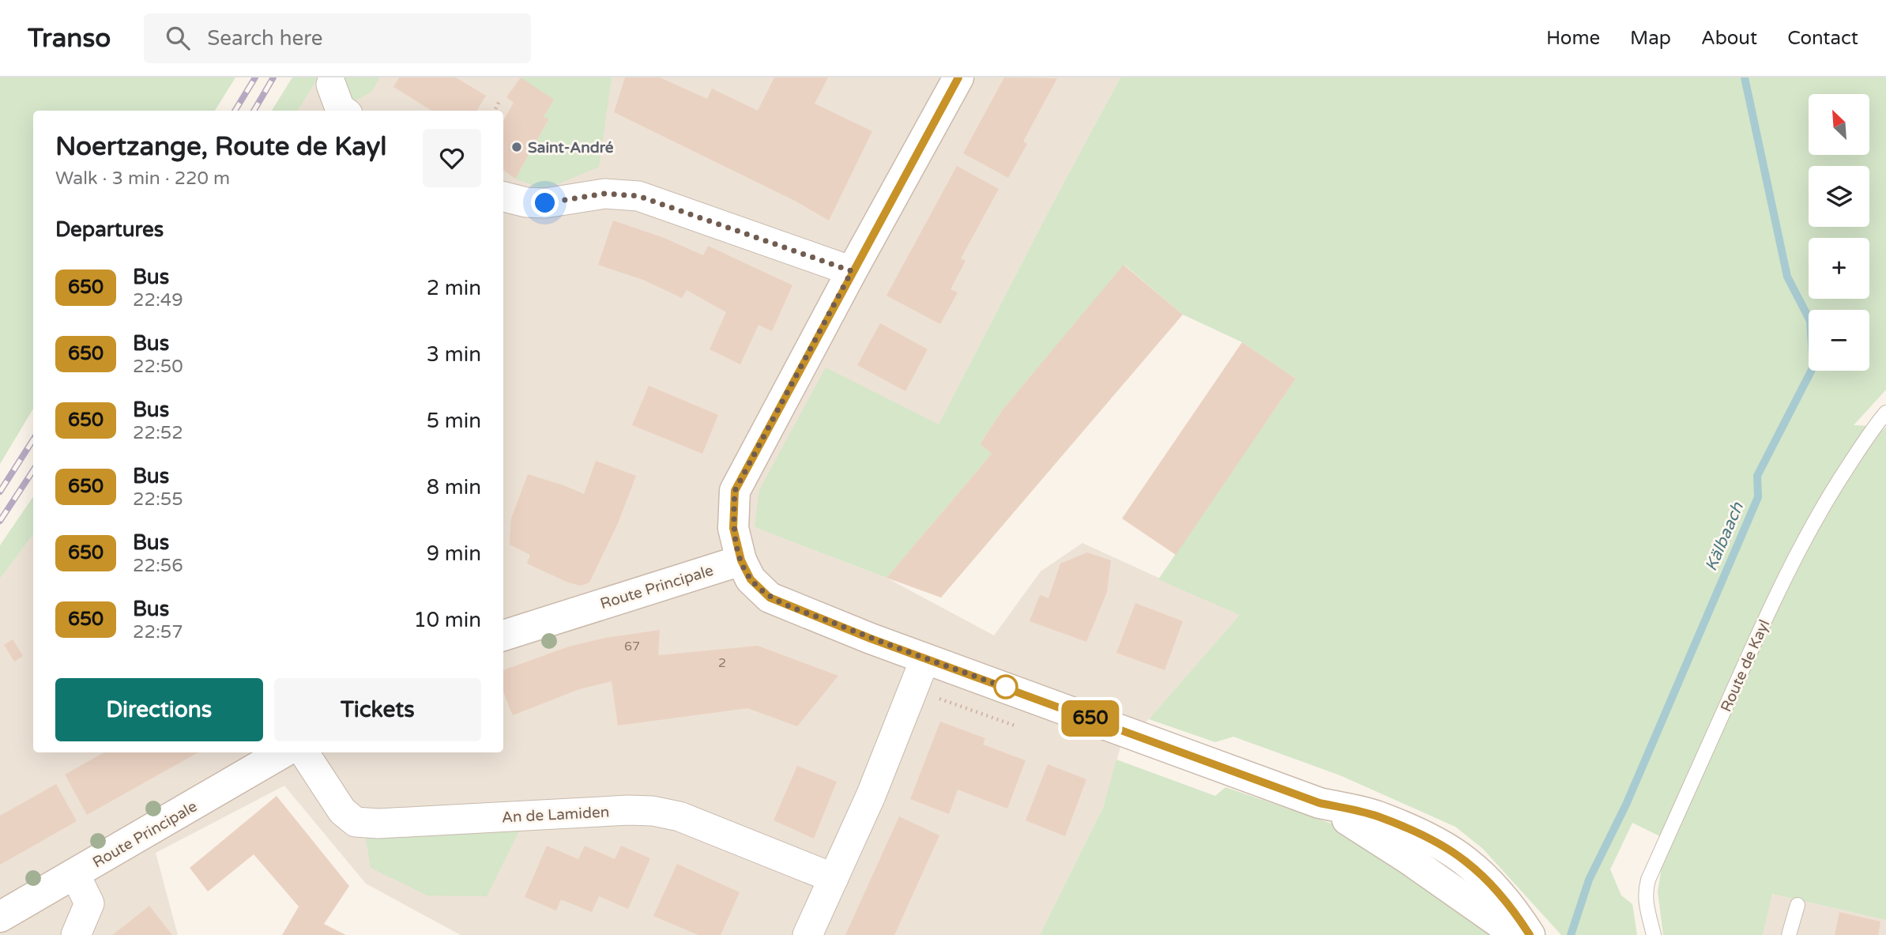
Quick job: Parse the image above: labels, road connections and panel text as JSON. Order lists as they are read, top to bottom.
{
  "streets": {
    "main road": ["Route Principale"],
    "street": ["An de Lamiden"],
    "lane": ["Route de Kayl"]
  },
  "water": ["Kälbaach"],
  "places": ["Saint-André"],
  "lines": ["bus line 650"],
  "house_numbers": ["67", "2"],
  "north": "top left",
  "page": {
    "header": "Transo",
    "search": "Search here",
    "nav": [
      "Home",
      "Map",
      "About",
      "Contact"
    ],
    "on_map": "650",
    "map_buttons": ["+", "−"],
    "heading": [
      ["Noertzange, Route de Kayl", "Walk · 3 min · 220 m"],
      "Departures"
    ],
    "list": [
      {
        "mark": "650",
        "name": "Bus",
        "note": "22:49",
        "value": "2 min"
      },
      {
        "mark": "650",
        "name": "Bus",
        "note": "22:50",
        "value": "3 min"
      },
      {
        "mark": "650",
        "name": "Bus",
        "note": "22:52",
        "value": "5 min"
      },
      {
        "mark": "650",
        "name": "Bus",
        "note": "22:55",
        "value": "8 min"
      },
      {
        "mark": "650",
        "name": "Bus",
        "note": "22:56",
        "value": "9 min"
      },
      {
        "mark": "650",
        "name": "Bus",
        "note": "22:57",
        "value": "10 min"
      }
    ],
    "buttons": ["Directions", "Tickets"]
  }
}
